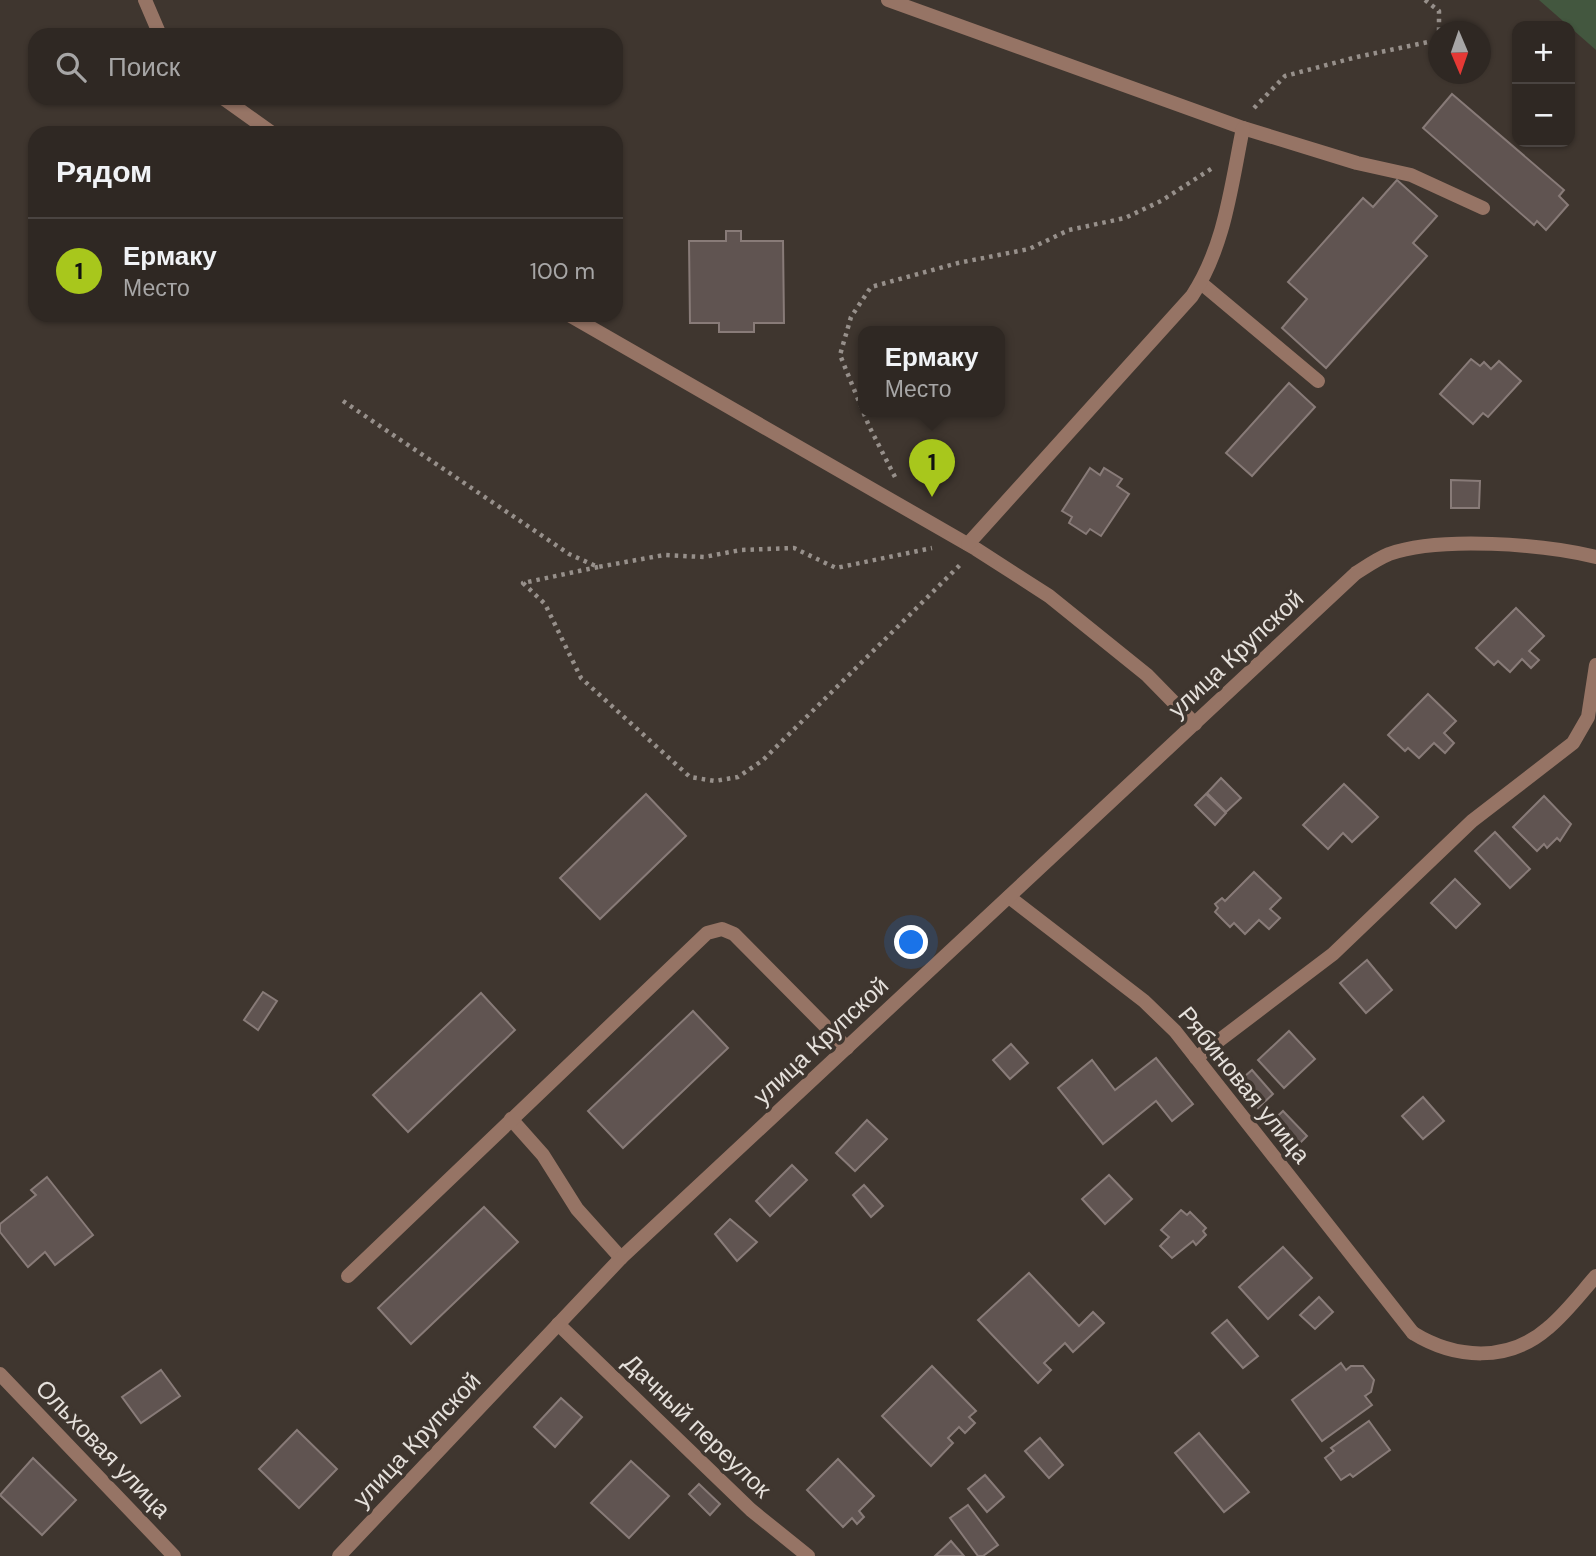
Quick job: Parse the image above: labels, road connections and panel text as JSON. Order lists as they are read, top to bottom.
{
  "streets": {
    "street": [
      "улица Крупской",
      "Рябиновая улица",
      "Дачный переулок",
      "Ольховая улица"
    ]
  },
  "crossings": [
    ["улица Крупской", "Рябиновая улица"],
    ["улица Крупской", "Дачный переулок"]
  ],
  "north": "bottom",
  "page": {
    "map_buttons": ["+", "−"],
    "search": "Поиск",
    "heading": "Рядом",
    "list": [
      {
        "mark": "1",
        "name": "Ермаку",
        "note": "Место",
        "value": "100 m"
      }
    ],
    "popup": ["Ермаку", "Место"],
    "pins": "1"
  }
}
